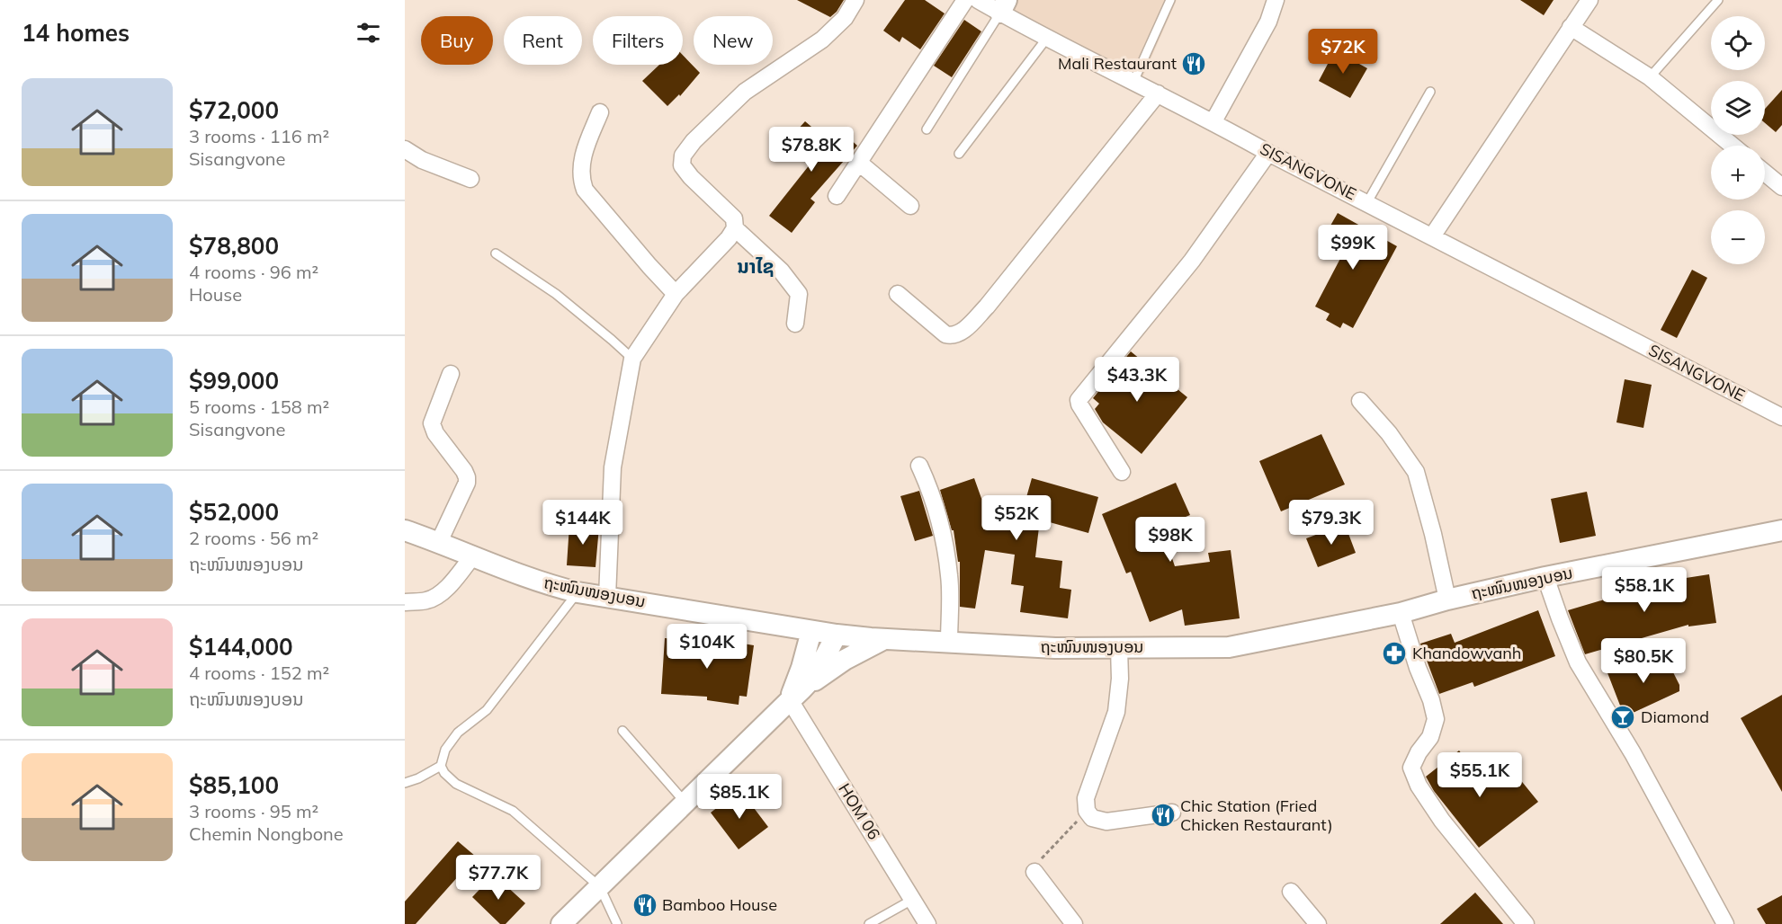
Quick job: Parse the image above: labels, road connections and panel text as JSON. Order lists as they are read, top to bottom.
{
  "streets": {
    "street": ["SISANGVONE", "ຖະໜົນໜອງບອນ", "HOM 06"]
  },
  "districts": ["ນາໄຊ"],
  "places": {
    "restaurant": ["Mali Restaurant", "Chic Station (Fried Chicken Restaurant)", "Bamboo House"],
    "pharmacy": ["Khandowvanh"],
    "bar": ["Diamond"]
  },
  "page": {
    "heading": "14 homes",
    "map_buttons": ["+", "−"],
    "chip": [
      "Buy",
      "Rent",
      "Filters",
      "New"
    ],
    "price": [
      "$72K",
      "$78.8K",
      "$99K",
      "$43.3K",
      "$52K",
      "$144K",
      "$79.3K",
      "$98K",
      "$58.1K",
      "$104K",
      "$80.5K",
      "$55.1K",
      "$85.1K",
      "$77.7K"
    ],
    "list": [
      {
        "name": "$72,000",
        "note": "3 rooms · 116 m² · Sisangvone"
      },
      {
        "name": "$78,800",
        "note": "4 rooms · 96 m² · House"
      },
      {
        "name": "$99,000",
        "note": "5 rooms · 158 m² · Sisangvone"
      },
      {
        "name": "$52,000",
        "note": "2 rooms · 56 m² · ຖະໜົນໜອງບອນ"
      },
      {
        "name": "$144,000",
        "note": "4 rooms · 152 m² · ຖະໜົນໜອງບອນ"
      },
      {
        "name": "$85,100",
        "note": "3 rooms · 95 m² · Chemin Nongbone"
      }
    ]
  }
}
